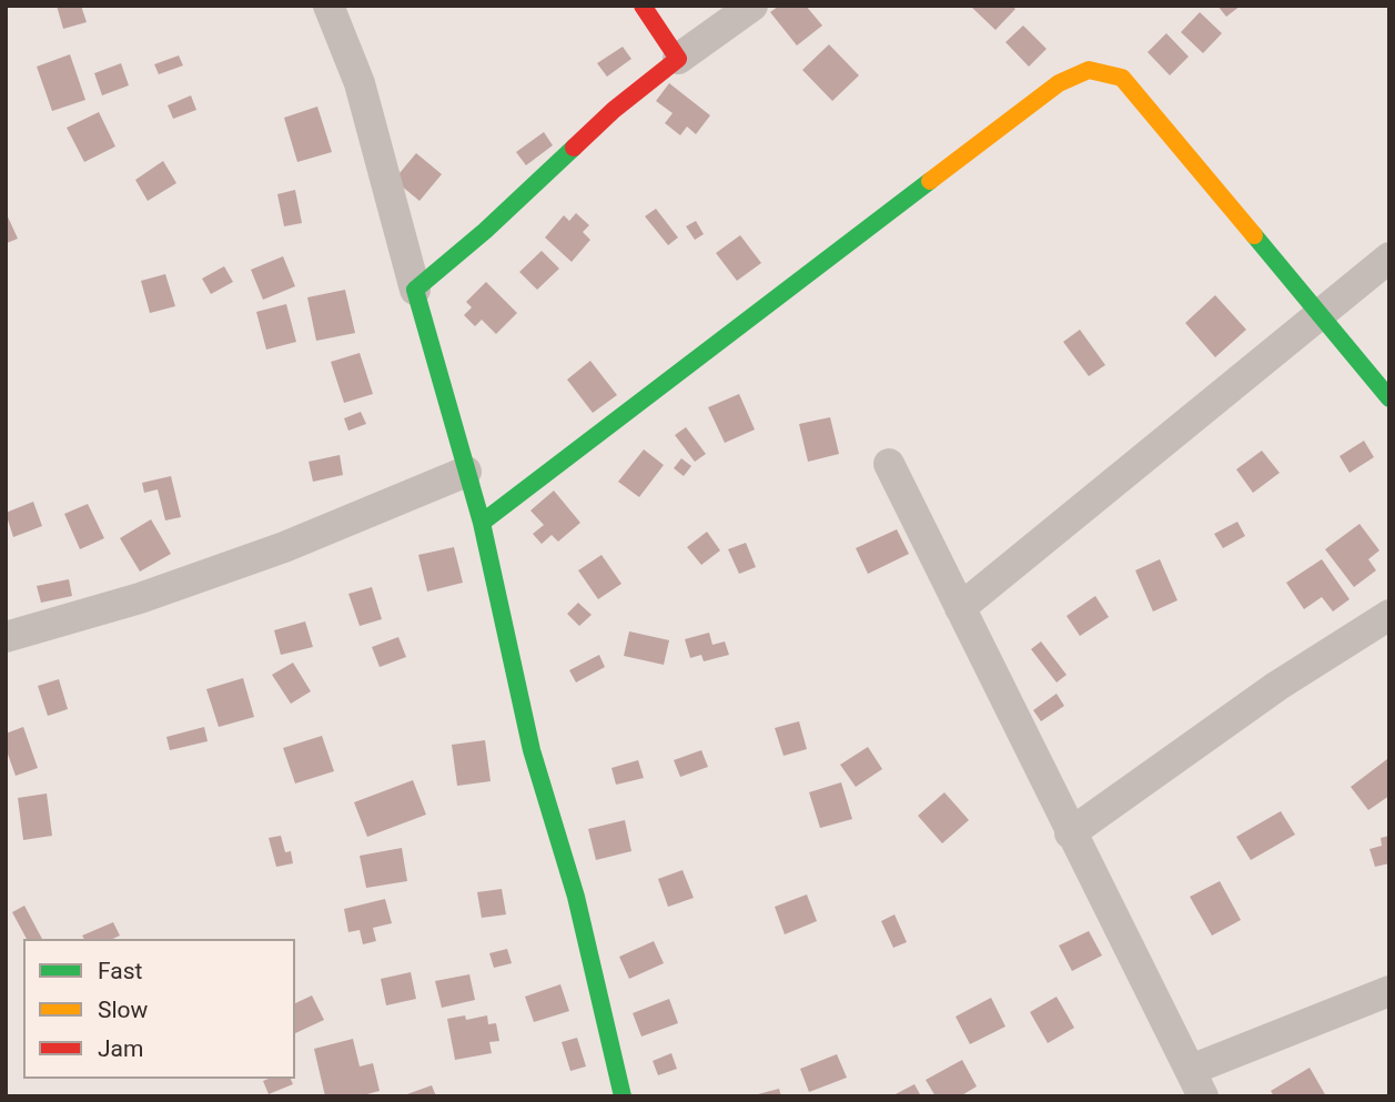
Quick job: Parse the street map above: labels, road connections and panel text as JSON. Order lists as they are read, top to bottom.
{
  "legend": ["Fast", "Slow", "Jam"]
}
